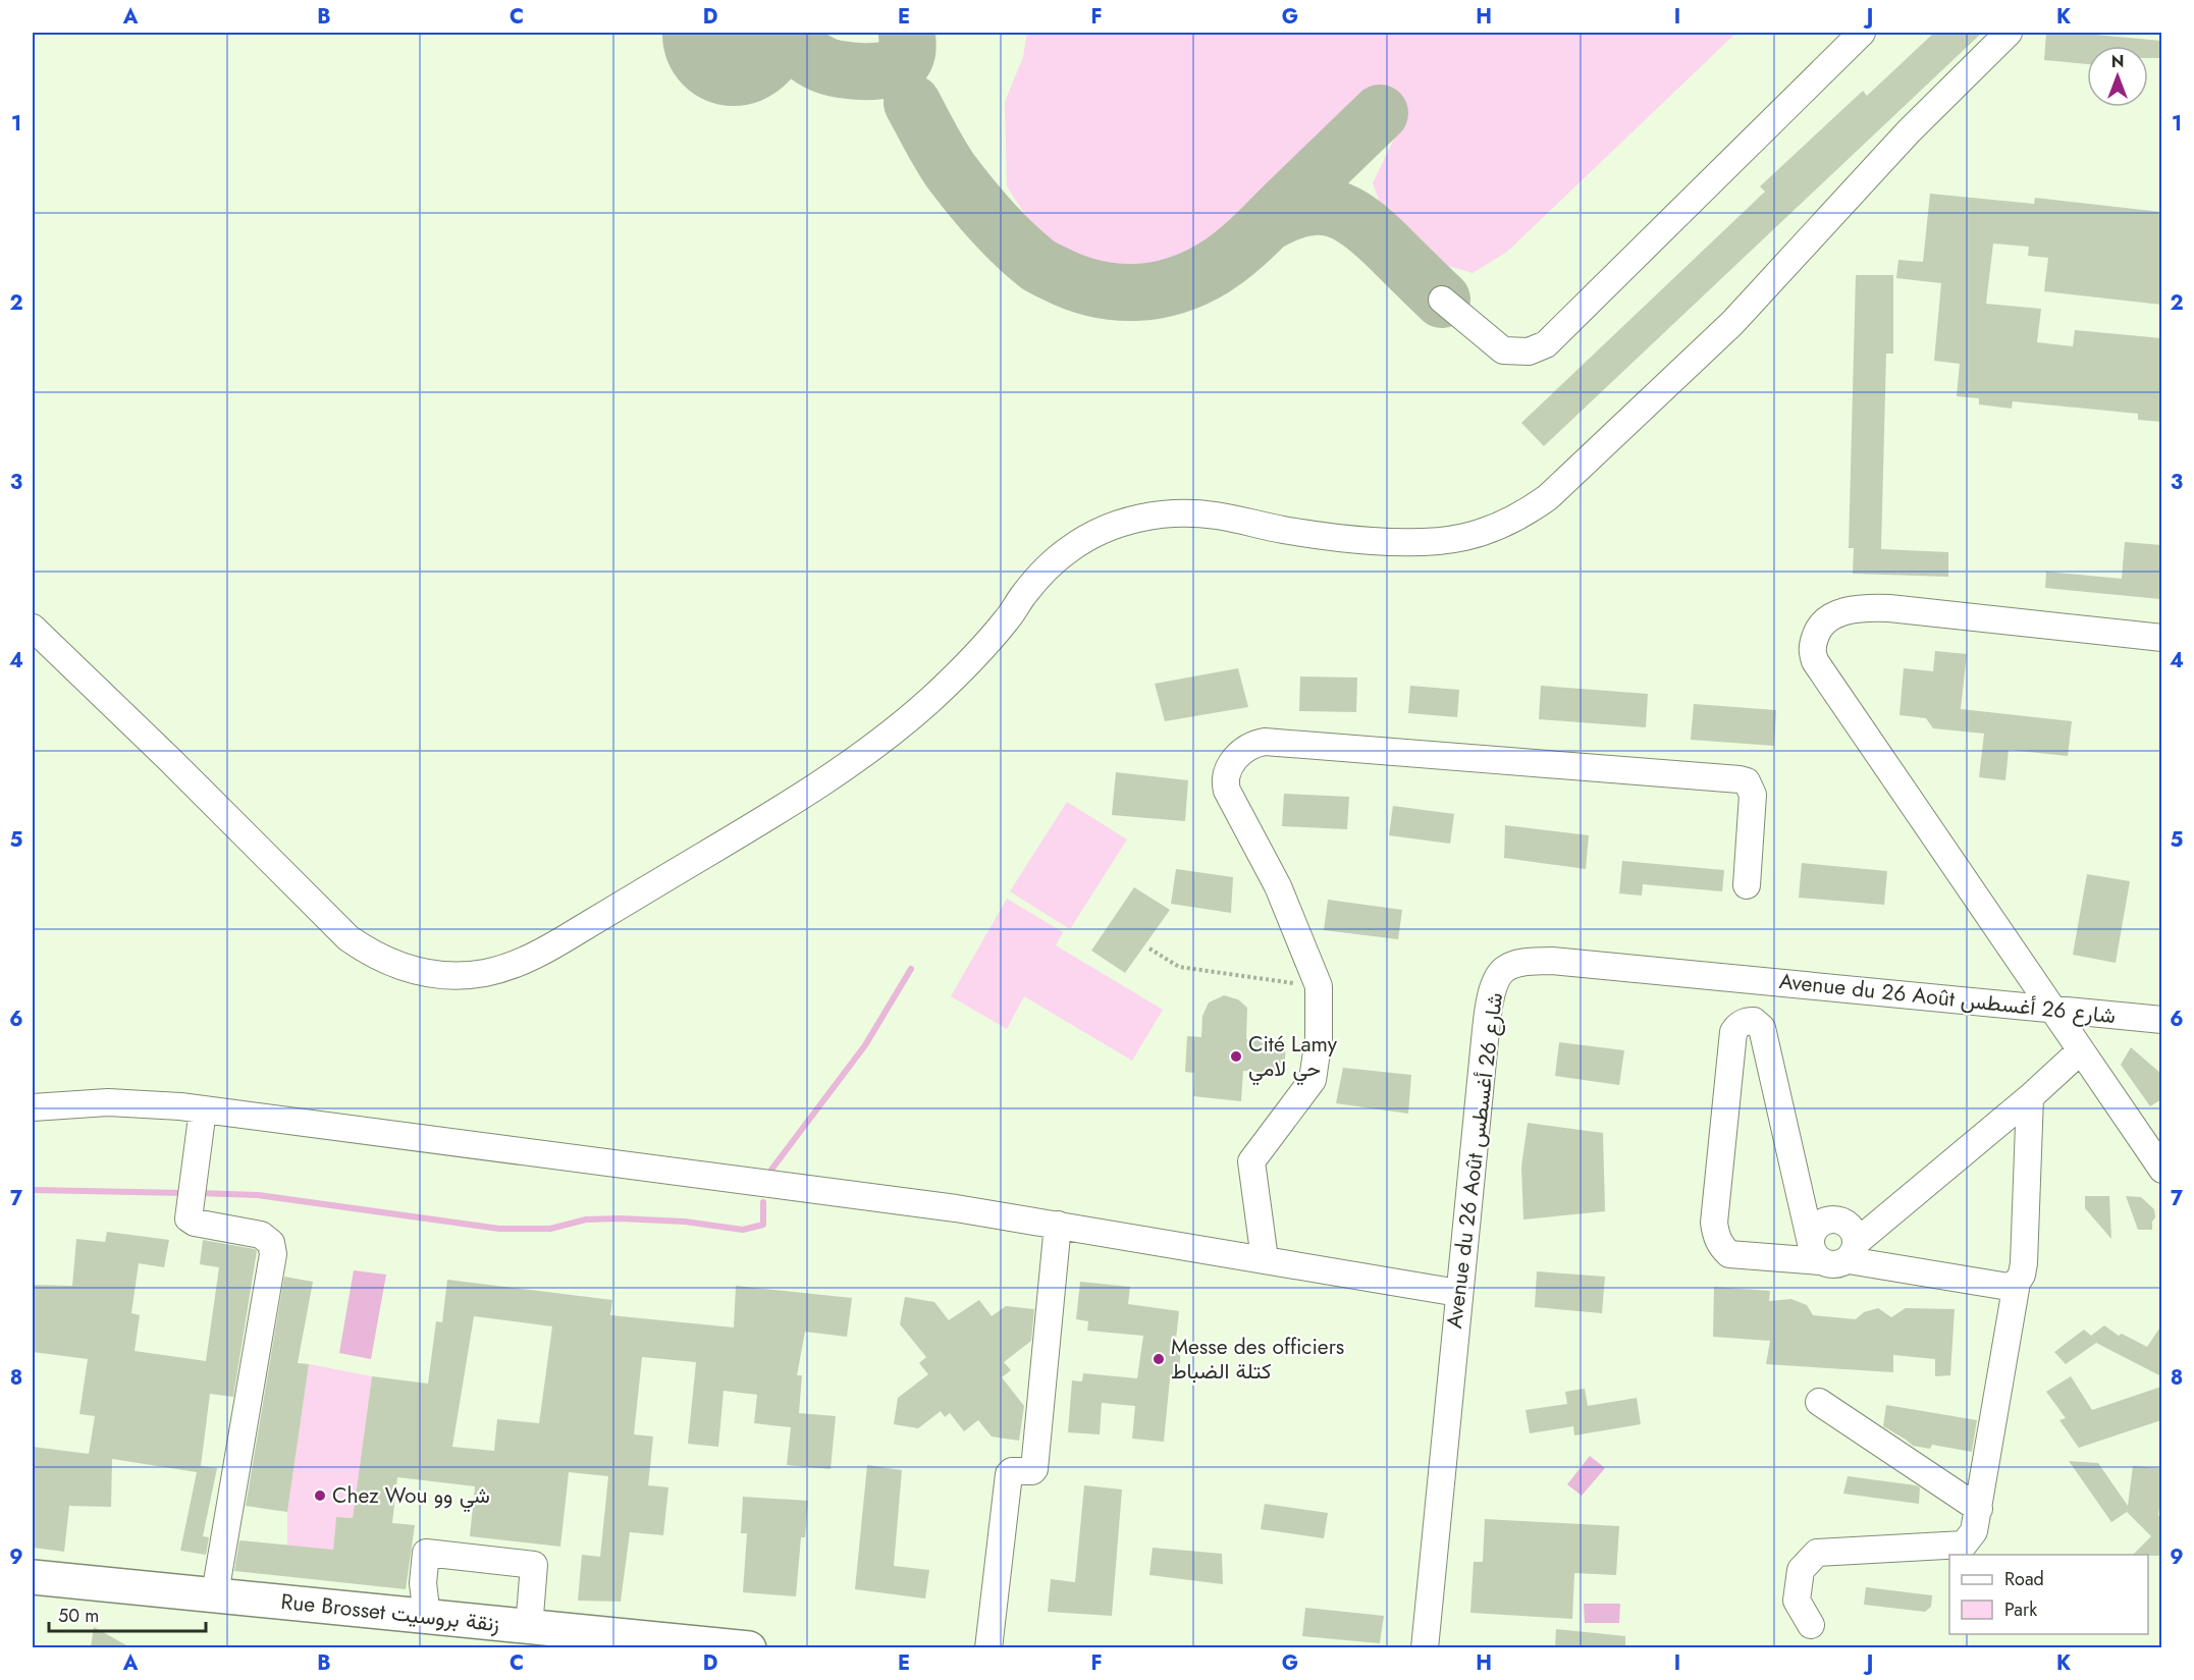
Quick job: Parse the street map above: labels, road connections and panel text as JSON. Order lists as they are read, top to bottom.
{
  "streets": {
    "main road": ["Rue Brosset زنقة بروسيت"],
    "street": ["Avenue du 26 Août شارع 26 أغسطس"]
  },
  "places": ["Cité Lamy حي لامي", "Messe des officiers كتلة الضباط", "Chez Wou شي وو"],
  "legend": ["Road", "Park"],
  "scale_bar": "50 m",
  "north": "top",
  "grid": {
    "columns": [
      "A",
      "B",
      "C",
      "D",
      "E",
      "F",
      "G",
      "H",
      "I",
      "J",
      "K"
    ],
    "rows": [
      "1",
      "2",
      "3",
      "4",
      "5",
      "6",
      "7",
      "8",
      "9"
    ]
  }
}
